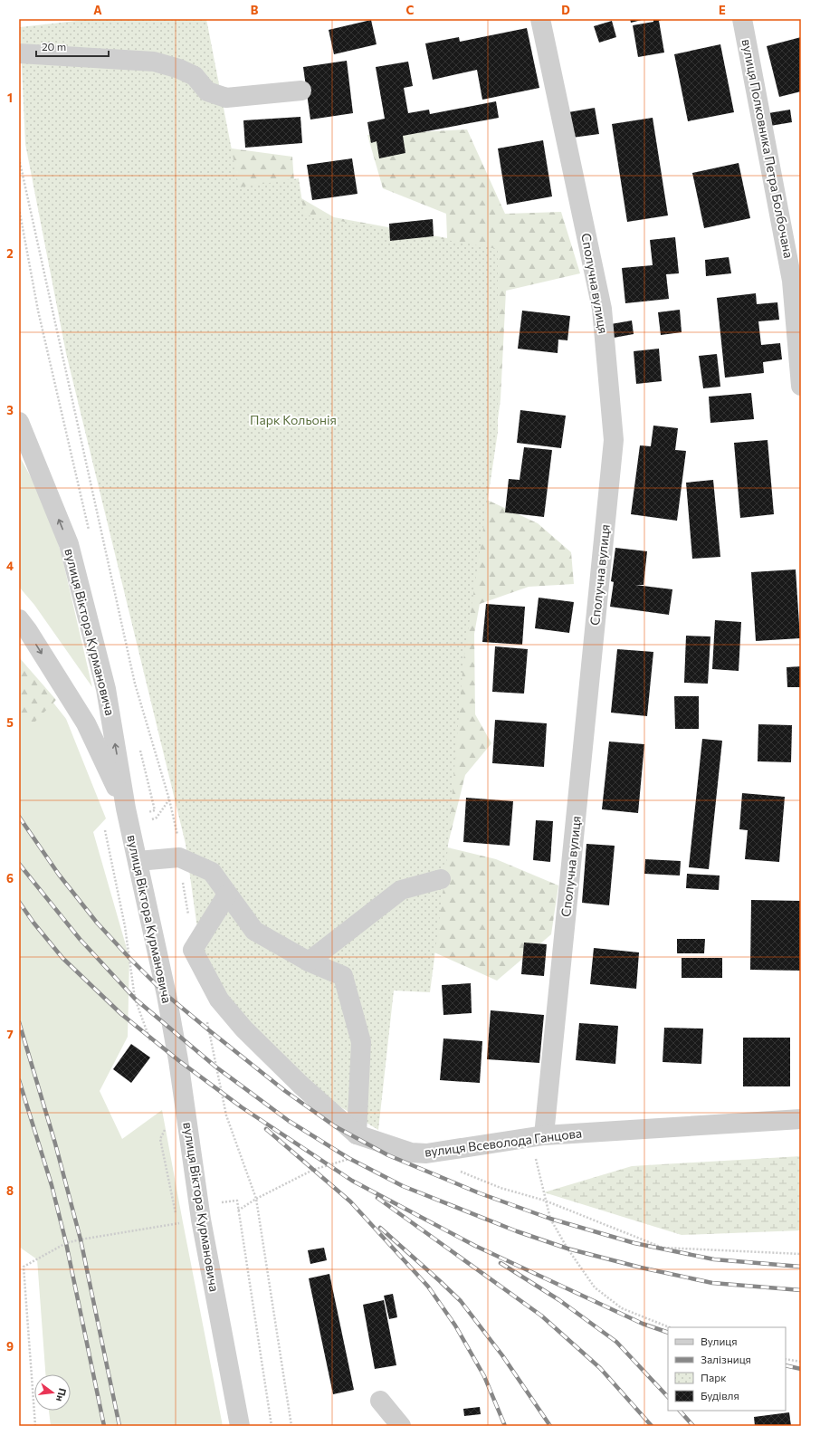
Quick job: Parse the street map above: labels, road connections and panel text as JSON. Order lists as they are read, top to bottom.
{
  "streets": {
    "street": [
      "вулиця Полковника Петра Болбочана",
      "Сполучна вулиця",
      "вулиця Віктора Курмановича",
      "вулиця Всеволода Ганцова"
    ]
  },
  "crossings": [
    ["Сполучна вулиця", "вулиця Всеволода Ганцова"]
  ],
  "parks": ["Парк Кольонія"],
  "legend": [
    "Вулиця",
    "Залізниця",
    "Парк",
    "Будівля"
  ],
  "scale_bar": "20 m",
  "north": "right",
  "grid": {
    "columns": [
      "A",
      "B",
      "C",
      "D",
      "E"
    ],
    "rows": [
      "1",
      "2",
      "3",
      "4",
      "5",
      "6",
      "7",
      "8",
      "9"
    ]
  }
}
